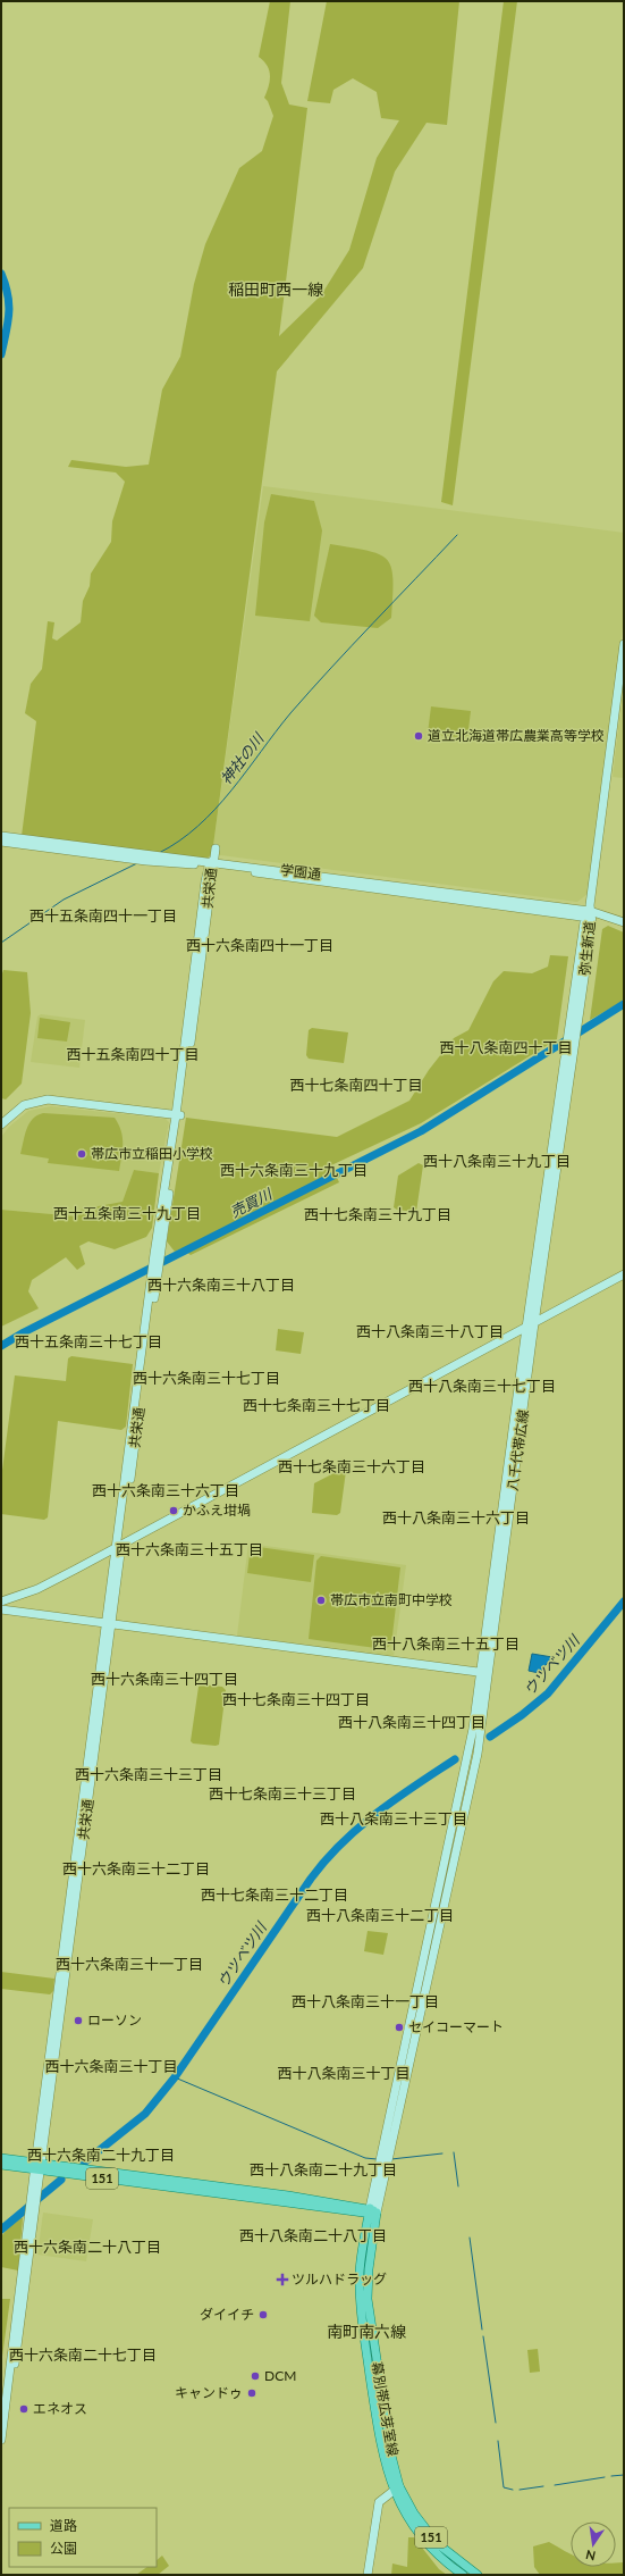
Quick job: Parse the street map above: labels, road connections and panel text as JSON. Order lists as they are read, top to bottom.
{
  "streets": {
    "main road": ["151", "幕別帯広芽室線"],
    "street": [
      "学園通",
      "共栄通",
      "弥生新道",
      "八千代帯広線"
    ]
  },
  "crossings": [
    ["学園通", "共栄通"],
    ["学園通", "弥生新道"],
    ["共栄通", "151"],
    ["弥生新道", "八千代帯広線"],
    ["八千代帯広線", "151"],
    ["八千代帯広線", "幕別帯広芽室線"],
    ["151", "幕別帯広芽室線"]
  ],
  "districts": [
    "稲田町西一線",
    "西十五条南四十一丁目",
    "西十六条南四十一丁目",
    "西十八条南四十丁目",
    "西十五条南四十丁目",
    "西十七条南四十丁目",
    "西十八条南三十九丁目",
    "西十六条南三十九丁目",
    "西十五条南三十九丁目",
    "西十七条南三十九丁目",
    "西十六条南三十八丁目",
    "西十八条南三十八丁目",
    "西十五条南三十七丁目",
    "西十六条南三十七丁目",
    "西十八条南三十七丁目",
    "西十七条南三十七丁目",
    "西十七条南三十六丁目",
    "西十六条南三十六丁目",
    "西十八条南三十六丁目",
    "西十六条南三十五丁目",
    "西十八条南三十五丁目",
    "西十六条南三十四丁目",
    "西十七条南三十四丁目",
    "西十八条南三十四丁目",
    "西十六条南三十三丁目",
    "西十七条南三十三丁目",
    "西十八条南三十三丁目",
    "西十六条南三十二丁目",
    "西十七条南三十二丁目",
    "西十八条南三十二丁目",
    "西十六条南三十一丁目",
    "西十八条南三十一丁目",
    "西十六条南三十丁目",
    "西十八条南三十丁目",
    "西十六条南二十九丁目",
    "西十八条南二十九丁目",
    "西十八条南二十八丁目",
    "西十六条南二十八丁目",
    "南町南六線",
    "西十六条南二十七丁目"
  ],
  "water": ["神社の川", "売買川", "ウツベツ川"],
  "places": {
    "other": [
      "道立北海道帯広農業高等学校",
      "帯広市立稲田小学校",
      "かふえ坩堝",
      "帯広市立南町中学校",
      "ローソン",
      "セイコーマート",
      "ダイイチ",
      "DCM",
      "キャンドゥ",
      "エネオス"
    ],
    "health": ["ツルハドラッグ"]
  },
  "legend": ["道路", "公園"],
  "north": "bottom"
}
